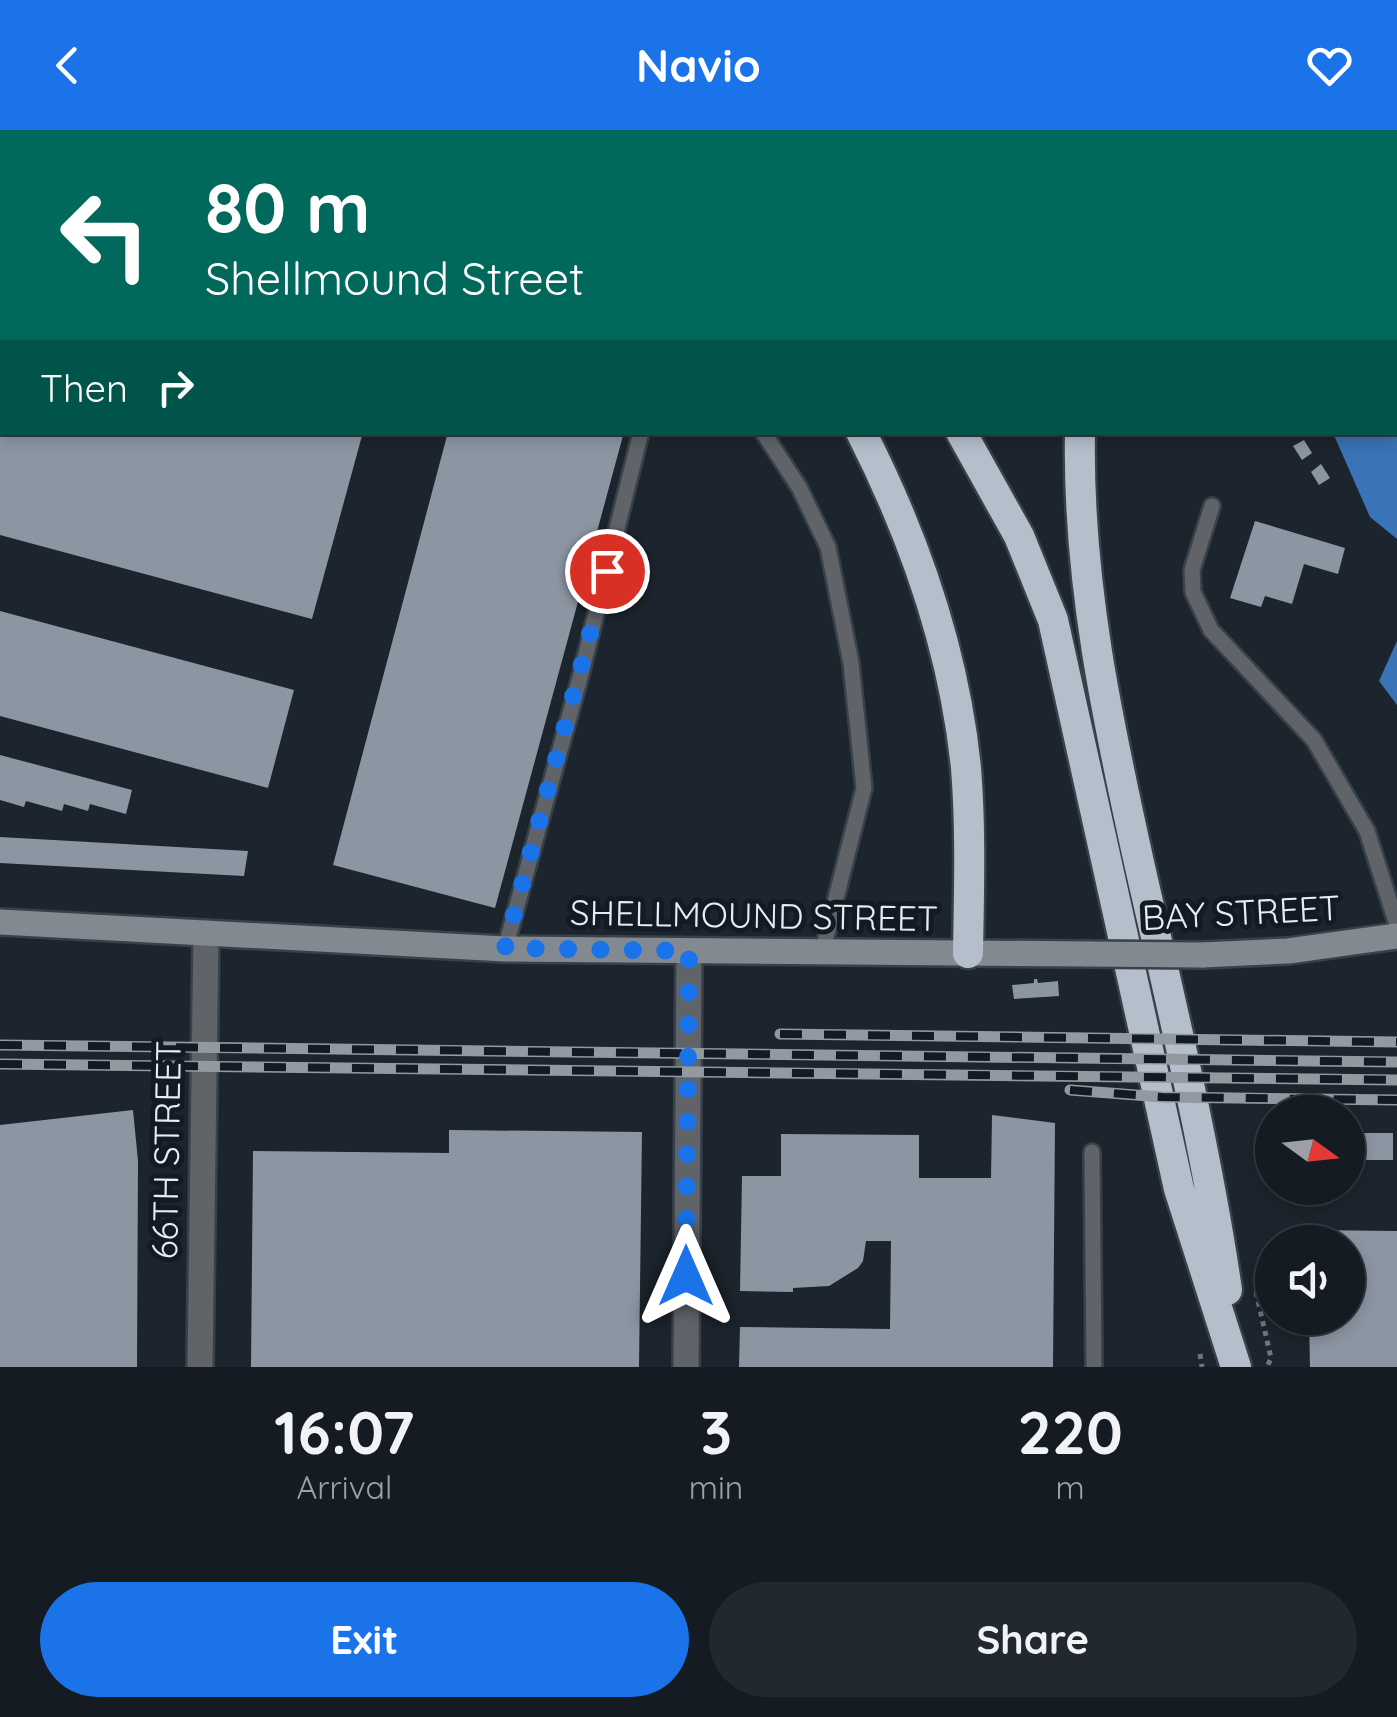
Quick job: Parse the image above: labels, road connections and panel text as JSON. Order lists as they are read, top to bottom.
{
  "streets": {
    "street": ["BAY STREET", "SHELLMOUND STREET", "66TH STREET"]
  },
  "crossings": [
    ["BAY STREET", "SHELLMOUND STREET"],
    ["SHELLMOUND STREET", "66TH STREET"]
  ],
  "north": "right",
  "page": {
    "header": "Navio",
    "turn": ["80 m", "Shellmound Street"],
    "then": "Then",
    "eta": [
      "16:07",
      "Arrival",
      "3",
      "min",
      "220",
      "m"
    ],
    "buttons": ["Exit", "Share"]
  }
}
